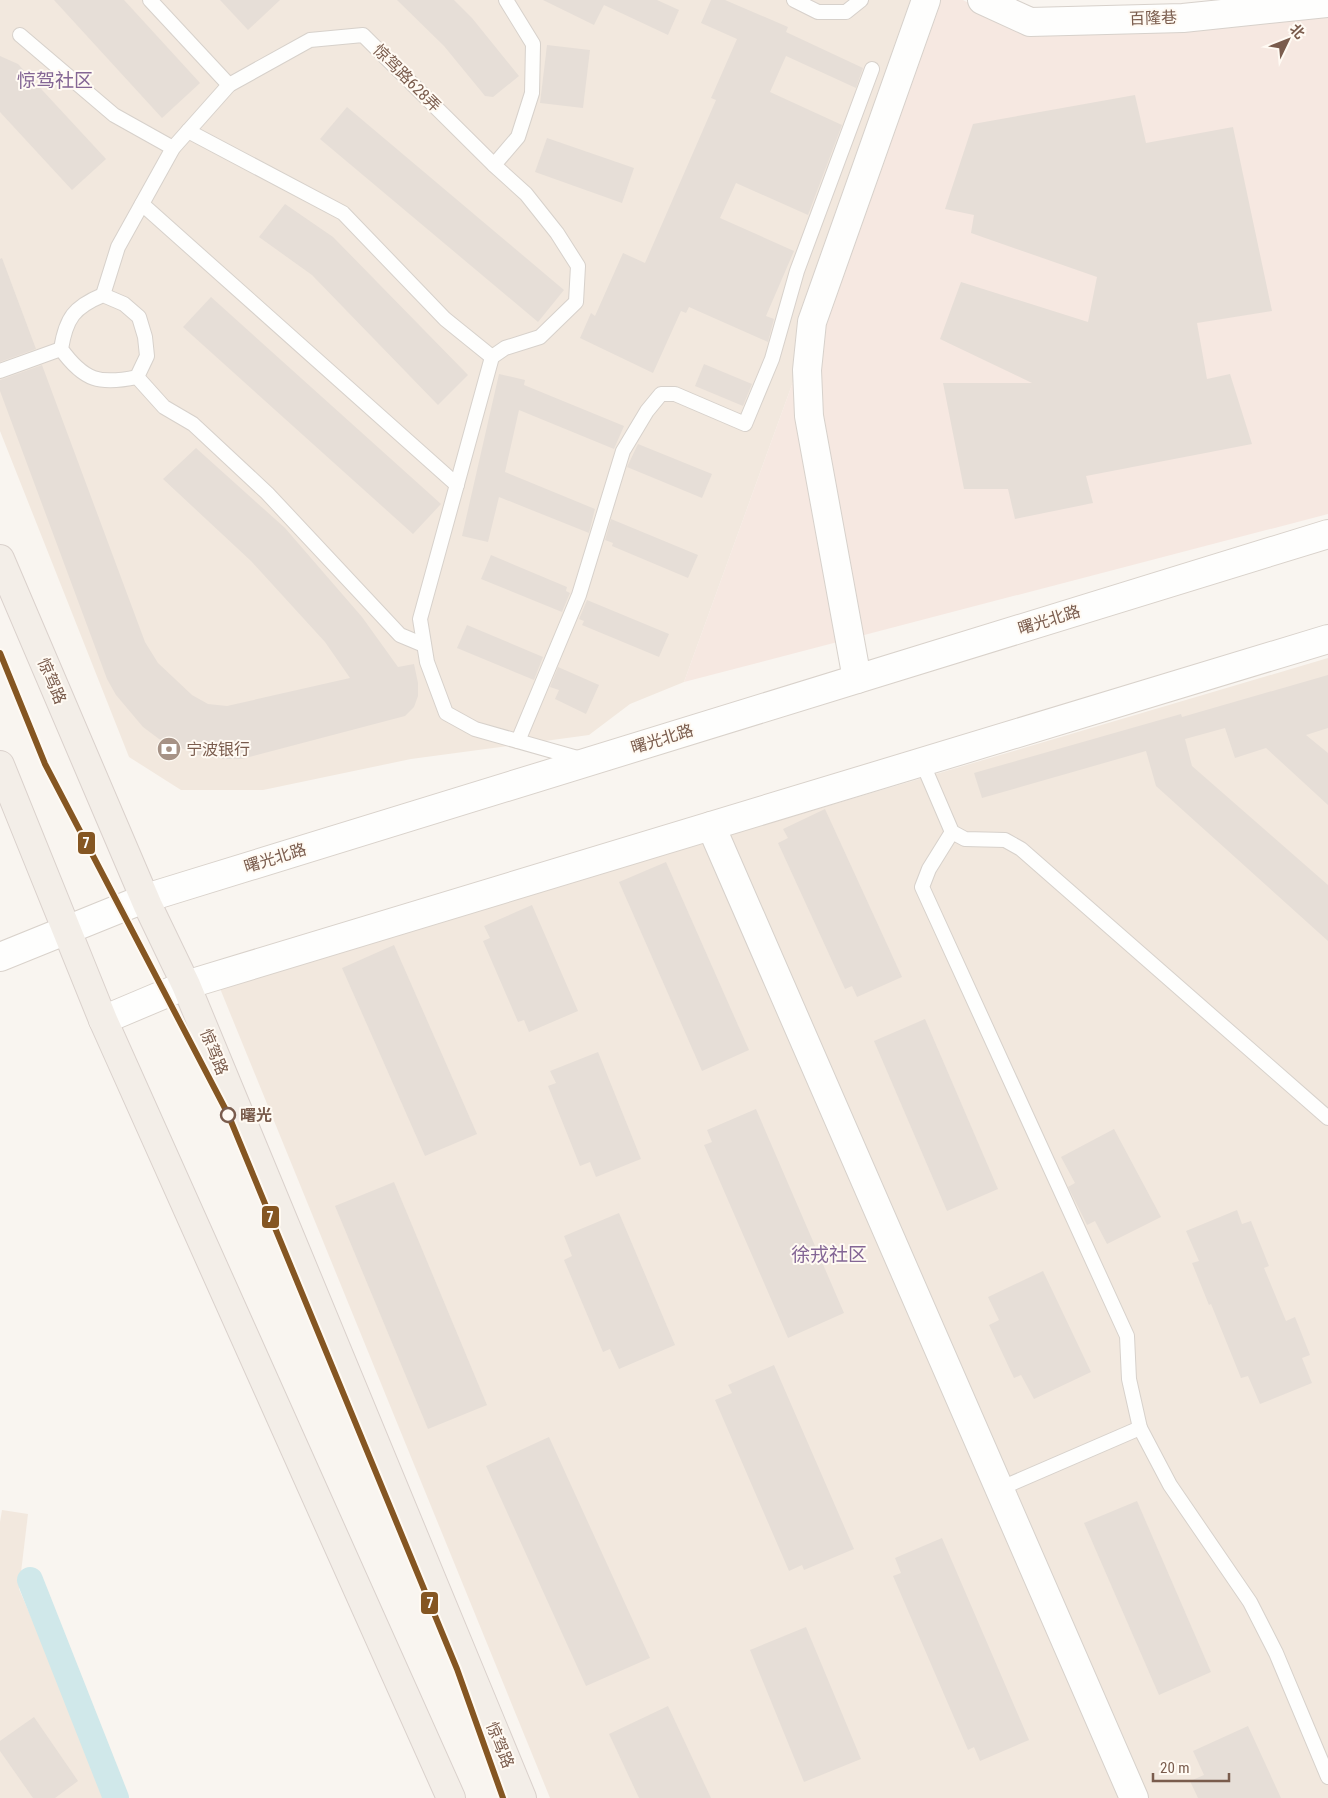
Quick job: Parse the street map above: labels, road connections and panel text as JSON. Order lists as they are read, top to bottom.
{
  "streets": {
    "main road": ["百隆巷", "曙光北路", "惊驾路"],
    "lane": ["惊驾路628弄"]
  },
  "crossings": [
    ["曙光北路", "惊驾路"]
  ],
  "districts": ["惊驾社区", "徐戎社区"],
  "places": {
    "bank": ["宁波银行"],
    "other": ["曙光"]
  },
  "lines": ["transit line 7"],
  "scale_bar": "20 m",
  "north": "top right"
}
